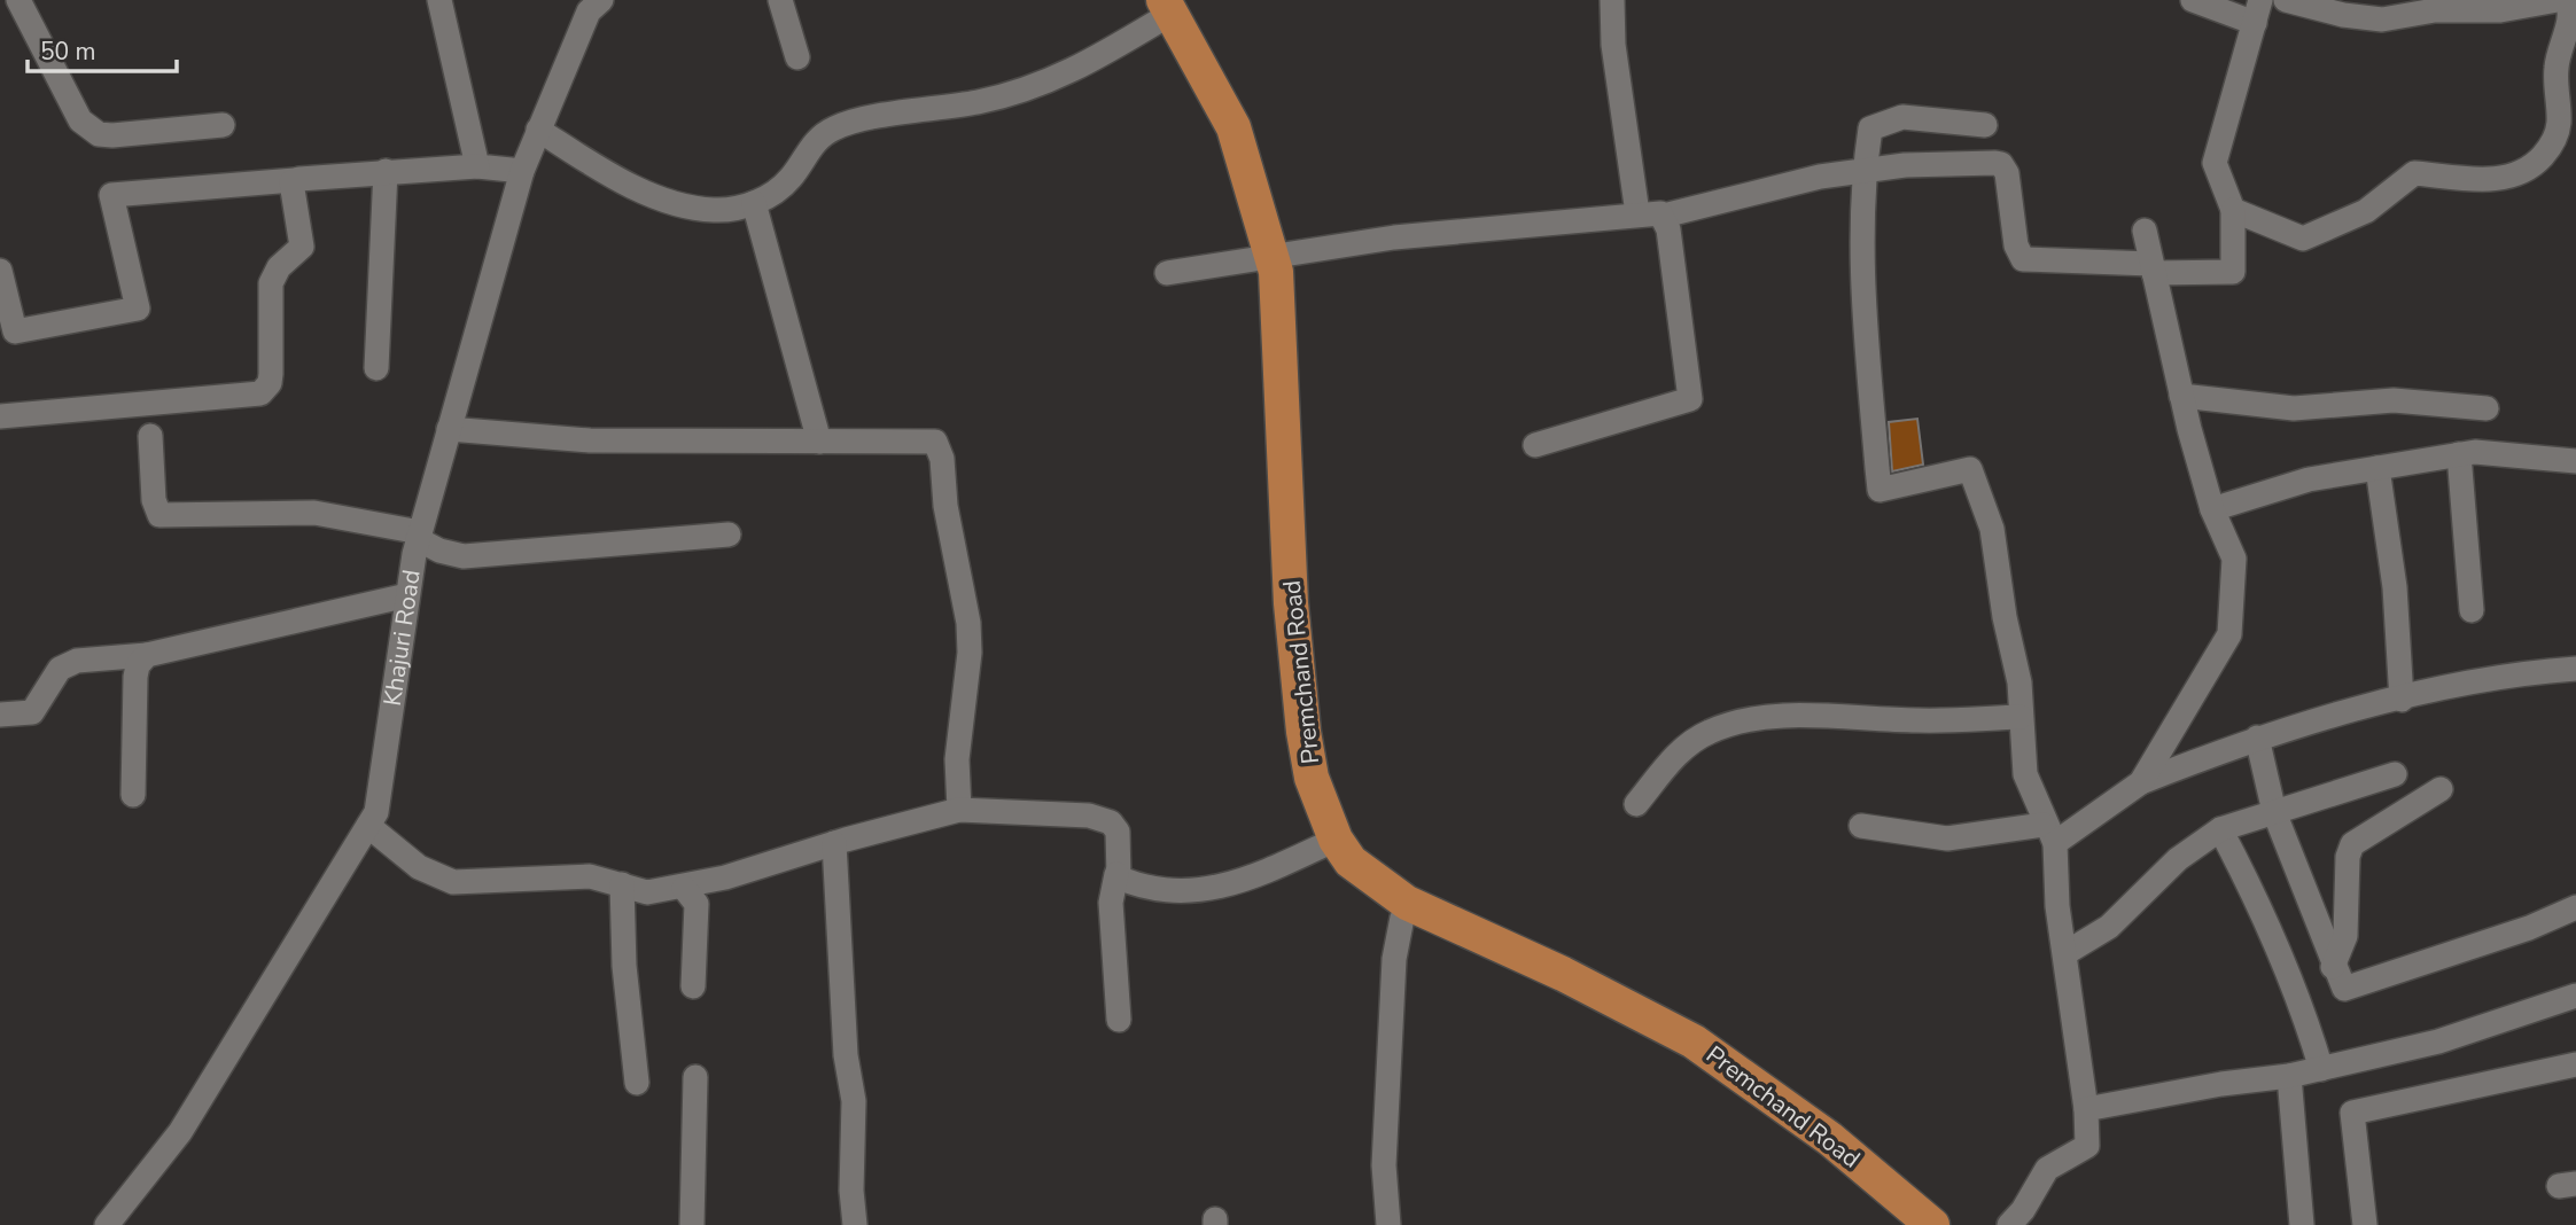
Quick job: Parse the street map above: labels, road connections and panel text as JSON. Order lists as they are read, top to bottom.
{
  "streets": {
    "highway": ["Premchand Road"],
    "street": ["Khajuri Road"]
  },
  "scale_bar": "50 m"
}
